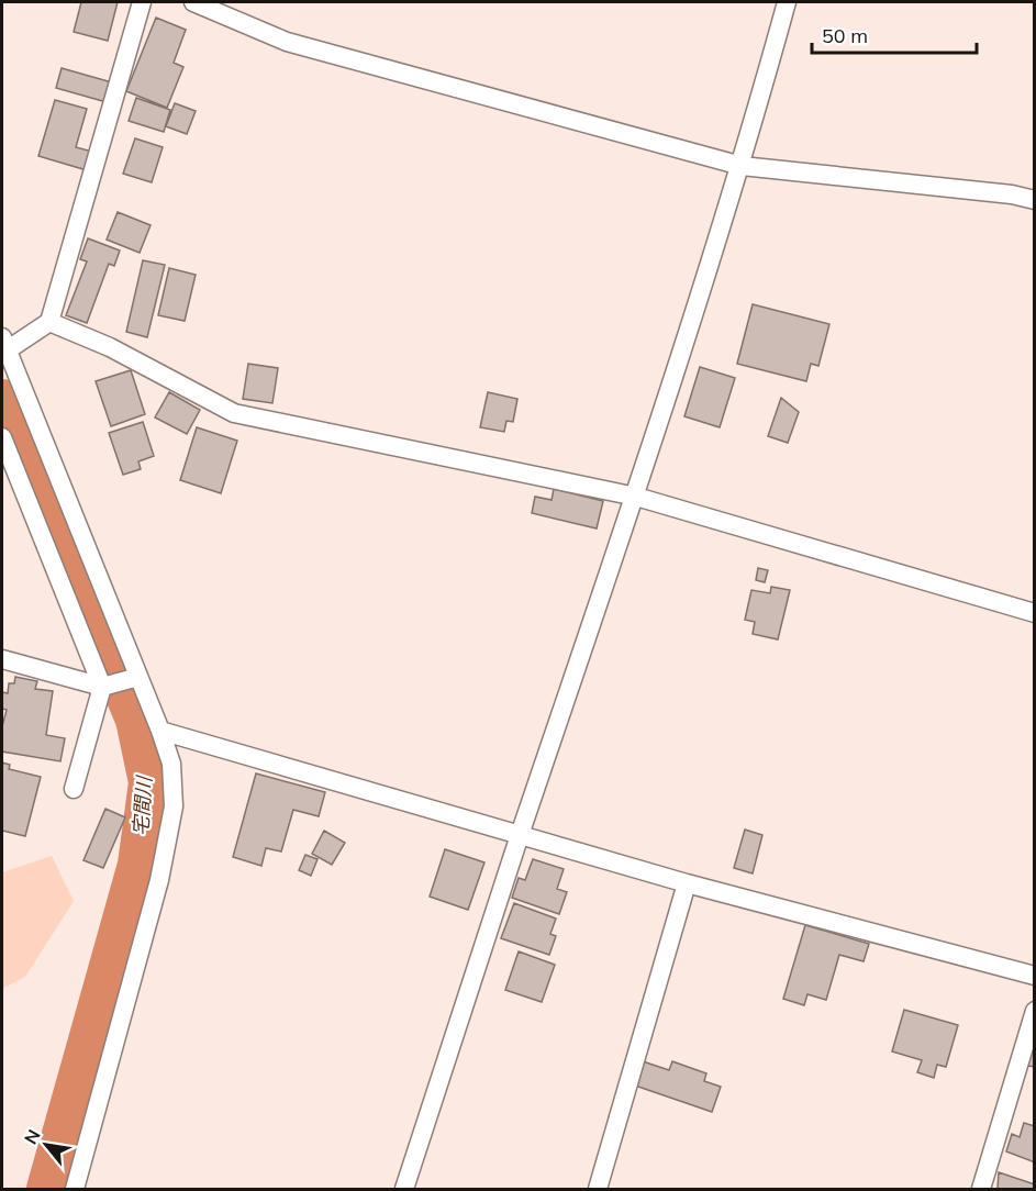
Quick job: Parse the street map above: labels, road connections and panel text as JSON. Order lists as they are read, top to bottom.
{
  "water": ["宅間川"],
  "scale_bar": "50 m",
  "north": "top left"
}
